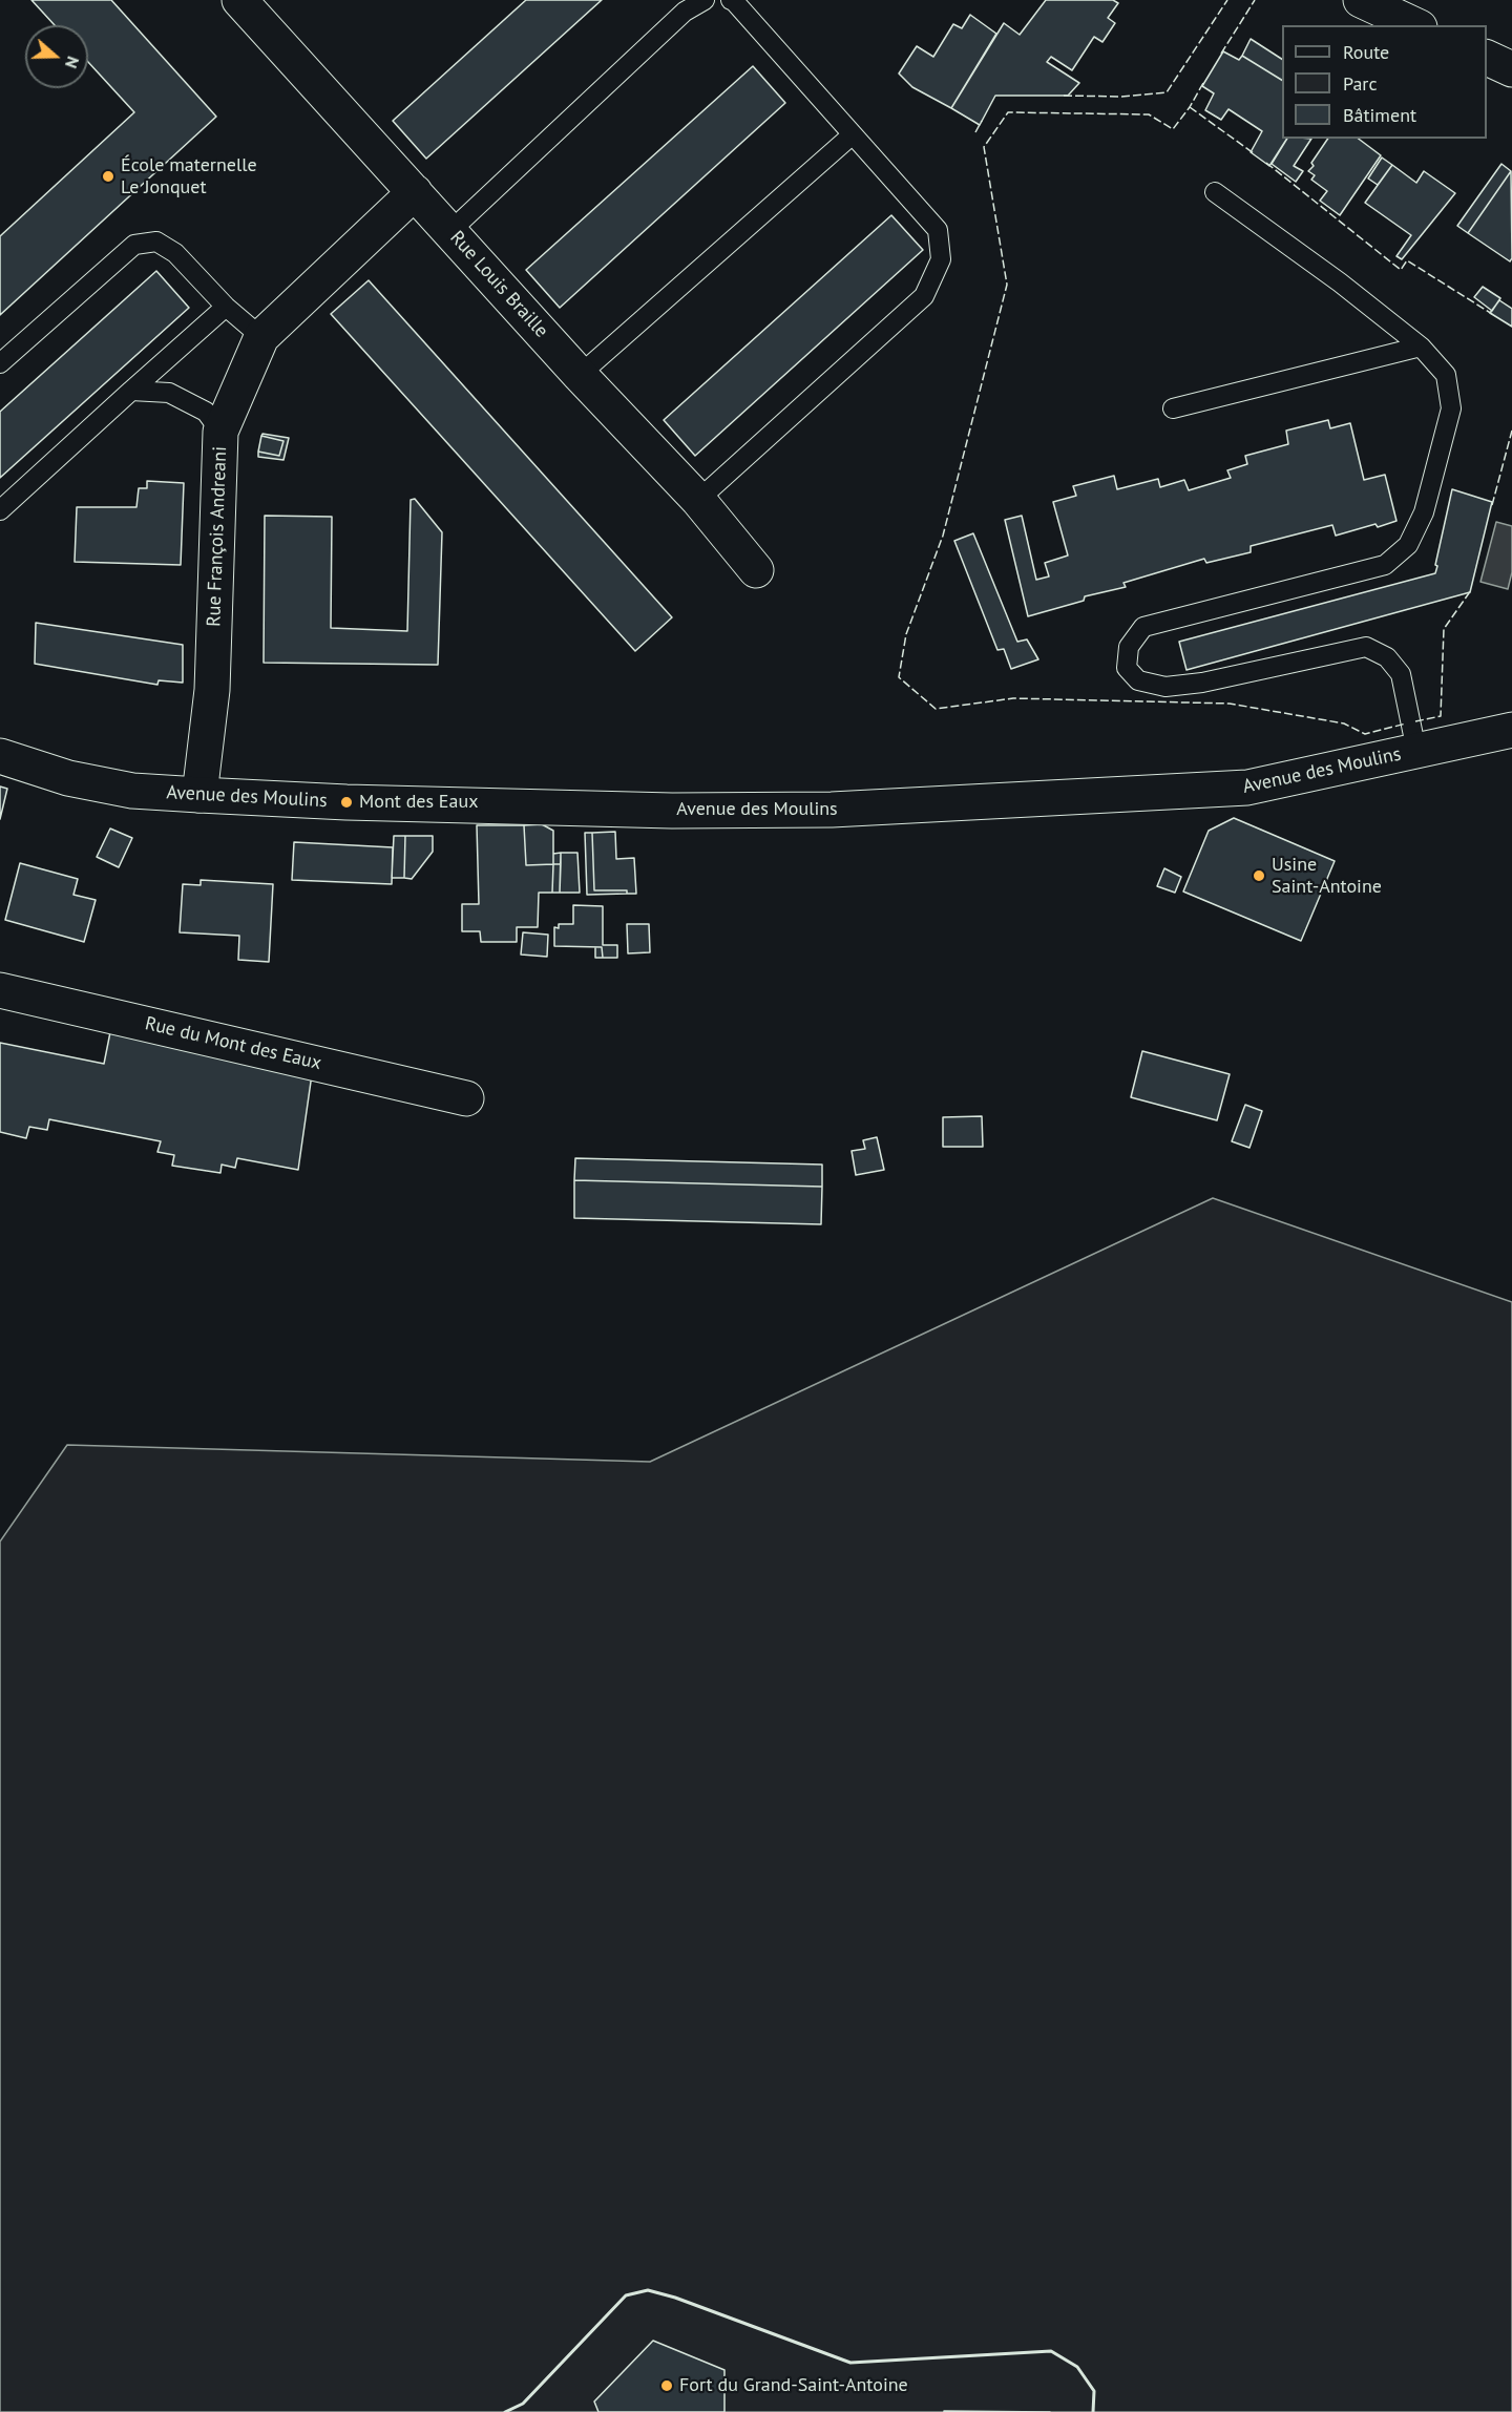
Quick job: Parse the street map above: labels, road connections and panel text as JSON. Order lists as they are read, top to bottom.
{
  "streets": {
    "street": [
      "Rue Louis Braille",
      "Rue François Andreani",
      "Avenue des Moulins",
      "Rue du Mont des Eaux"
    ]
  },
  "crossings": [
    ["Rue Louis Braille", "Rue François Andreani"],
    ["Rue François Andreani", "Avenue des Moulins"]
  ],
  "places": [
    "École maternelle Le Jonquet",
    "Mont des Eaux",
    "Usine Saint-Antoine",
    "Fort du Grand-Saint-Antoine"
  ],
  "legend": ["Route", "Parc", "Bâtiment"],
  "north": "right"
}
